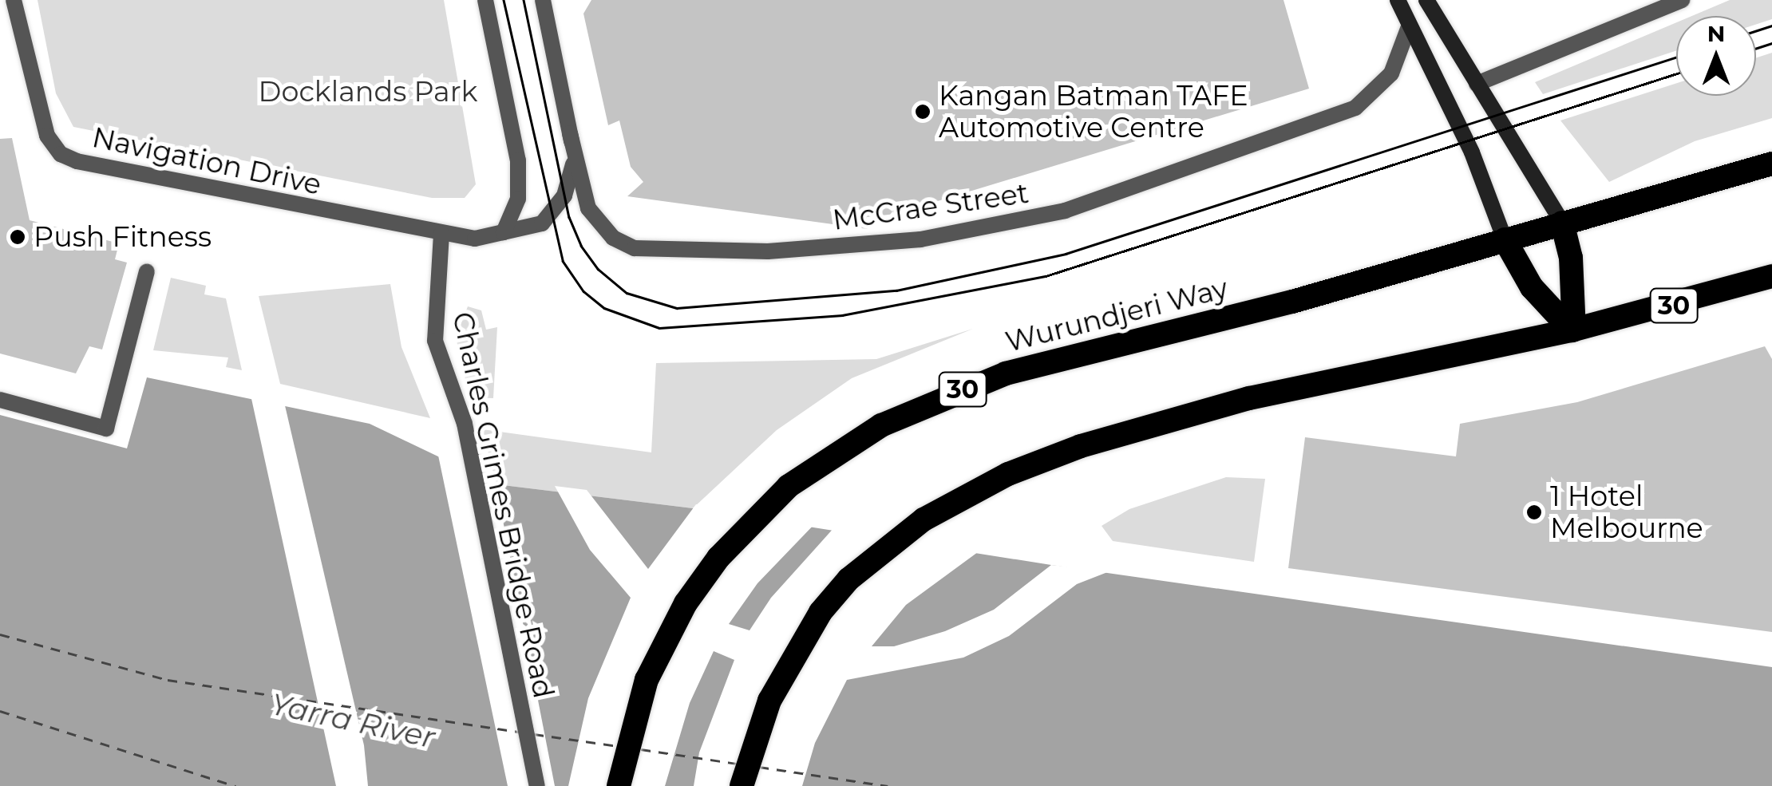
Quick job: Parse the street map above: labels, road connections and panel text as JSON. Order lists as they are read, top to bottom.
{
  "streets": {
    "highway": ["30", "Wurundjeri Way"],
    "street": ["Navigation Drive", "McCrae Street", "Charles Grimes Bridge Road"]
  },
  "crossings": [
    ["Navigation Drive", "McCrae Street"],
    ["Navigation Drive", "Charles Grimes Bridge Road"]
  ],
  "water": ["Yarra River"],
  "parks": ["Docklands Park"],
  "places": ["Kangan Batman TAFE Automotive Centre", "Push Fitness", "1 Hotel Melbourne"],
  "north": "top"
}
